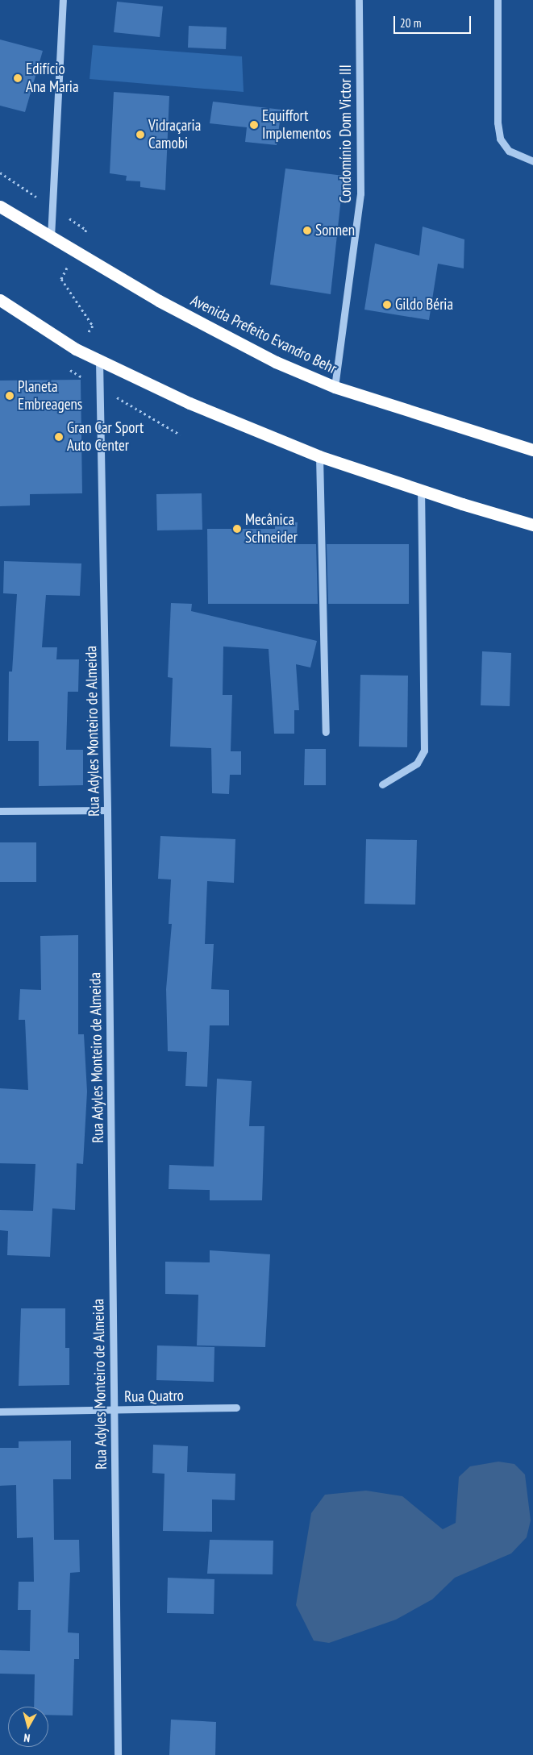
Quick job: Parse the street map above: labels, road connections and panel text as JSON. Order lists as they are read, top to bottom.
{
  "streets": {
    "highway": ["Avenida Prefeito Evandro Behr"],
    "street": ["Condomínio Dom Victor III", "Rua Adyles Monteiro de Almeida", "Rua Quatro"]
  },
  "crossings": [
    ["Condomínio Dom Victor III", "Avenida Prefeito Evandro Behr"],
    ["Rua Adyles Monteiro de Almeida", "Rua Quatro"]
  ],
  "places": [
    "Edifício Ana Maria",
    "Equiffort Implementos",
    "Vidraçaria Camobi",
    "Sonnen",
    "Gildo Béria",
    "Planeta Embreagens",
    "Gran Car Sport Auto Center",
    "Mecânica Schneider"
  ],
  "scale_bar": "20 m",
  "north": "bottom"
}
